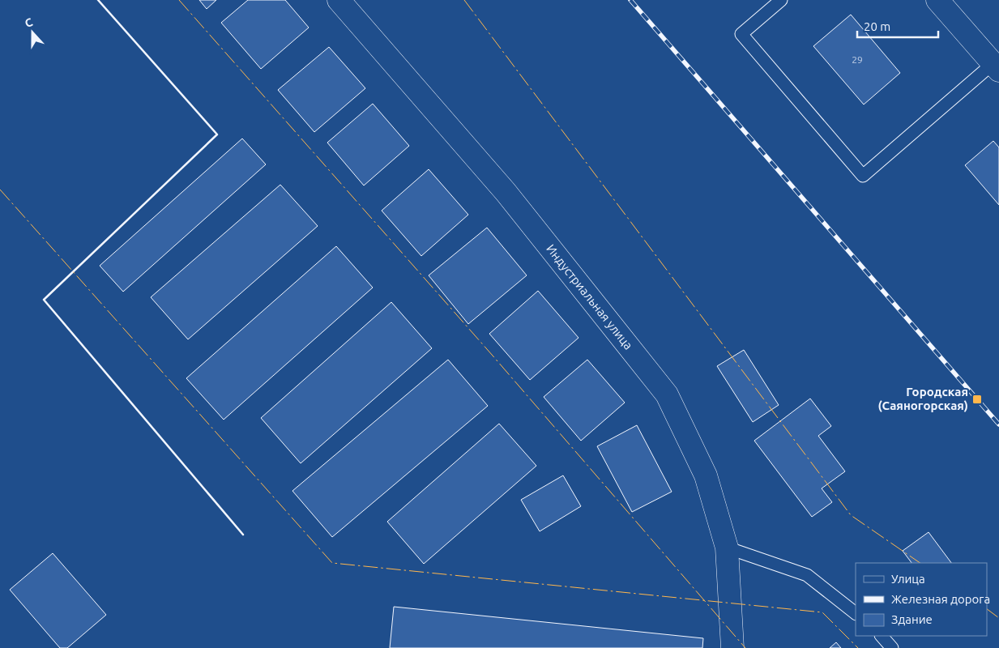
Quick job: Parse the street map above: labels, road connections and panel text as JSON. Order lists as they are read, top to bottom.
{
  "streets": {
    "street": ["Индустриальная улица"]
  },
  "places": {
    "transit": ["Городская (Саяногорская)"]
  },
  "house_numbers": ["29"],
  "legend": ["Улица", "Железная дорога", "Здание"],
  "scale_bar": "20 m",
  "north": "top"
}
